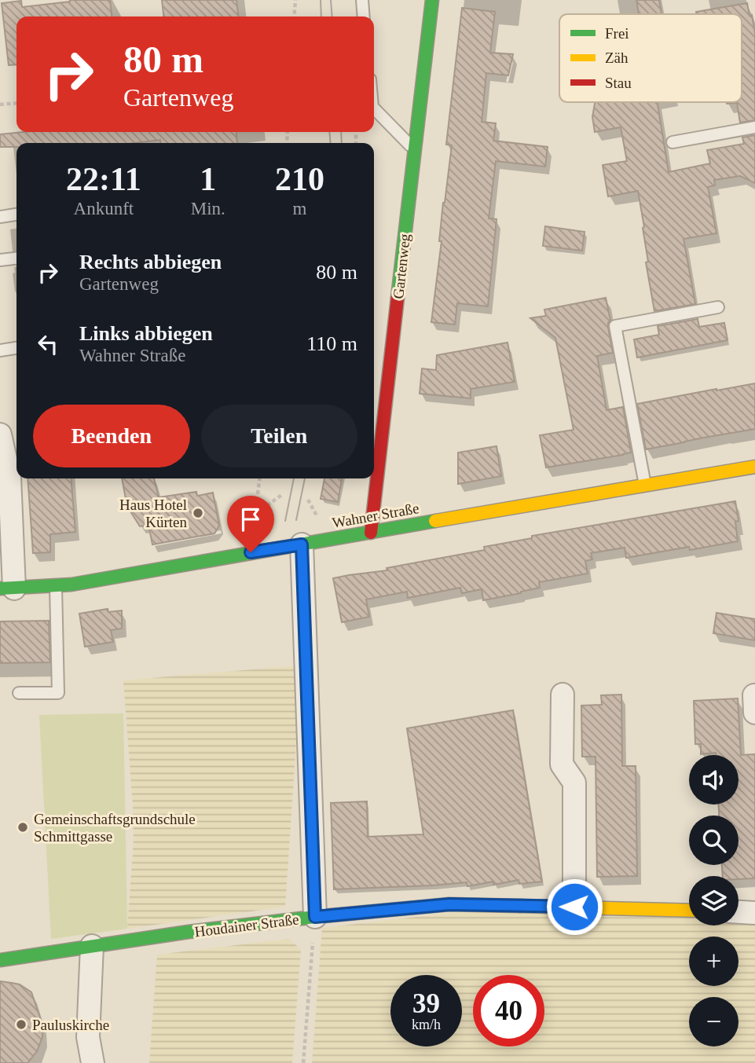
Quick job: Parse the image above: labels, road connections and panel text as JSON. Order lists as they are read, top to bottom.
{
  "streets": {
    "street": ["Gartenweg", "Wahner Straße", "Houdainer Straße"]
  },
  "crossings": [
    ["Gartenweg", "Wahner Straße"]
  ],
  "places": ["Haus Hotel Kürten", "Gemeinschaftsgrundschule Schmittgasse", "Pauluskirche"],
  "legend": ["Frei", "Zäh", "Stau"],
  "page": {
    "turn": ["80 m", "Gartenweg"],
    "eta": [
      "22:11",
      "Ankunft",
      "1",
      "Min.",
      "210",
      "m"
    ],
    "list": [
      {
        "name": "Rechts abbiegen",
        "note": "Gartenweg",
        "value": "80 m"
      },
      {
        "name": "Links abbiegen",
        "note": "Wahner Straße",
        "value": "110 m"
      }
    ],
    "buttons": ["Beenden", "Teilen"],
    "map_buttons": ["+", "−"],
    "speed": "39 km/h",
    "limit": "40"
  }
}
